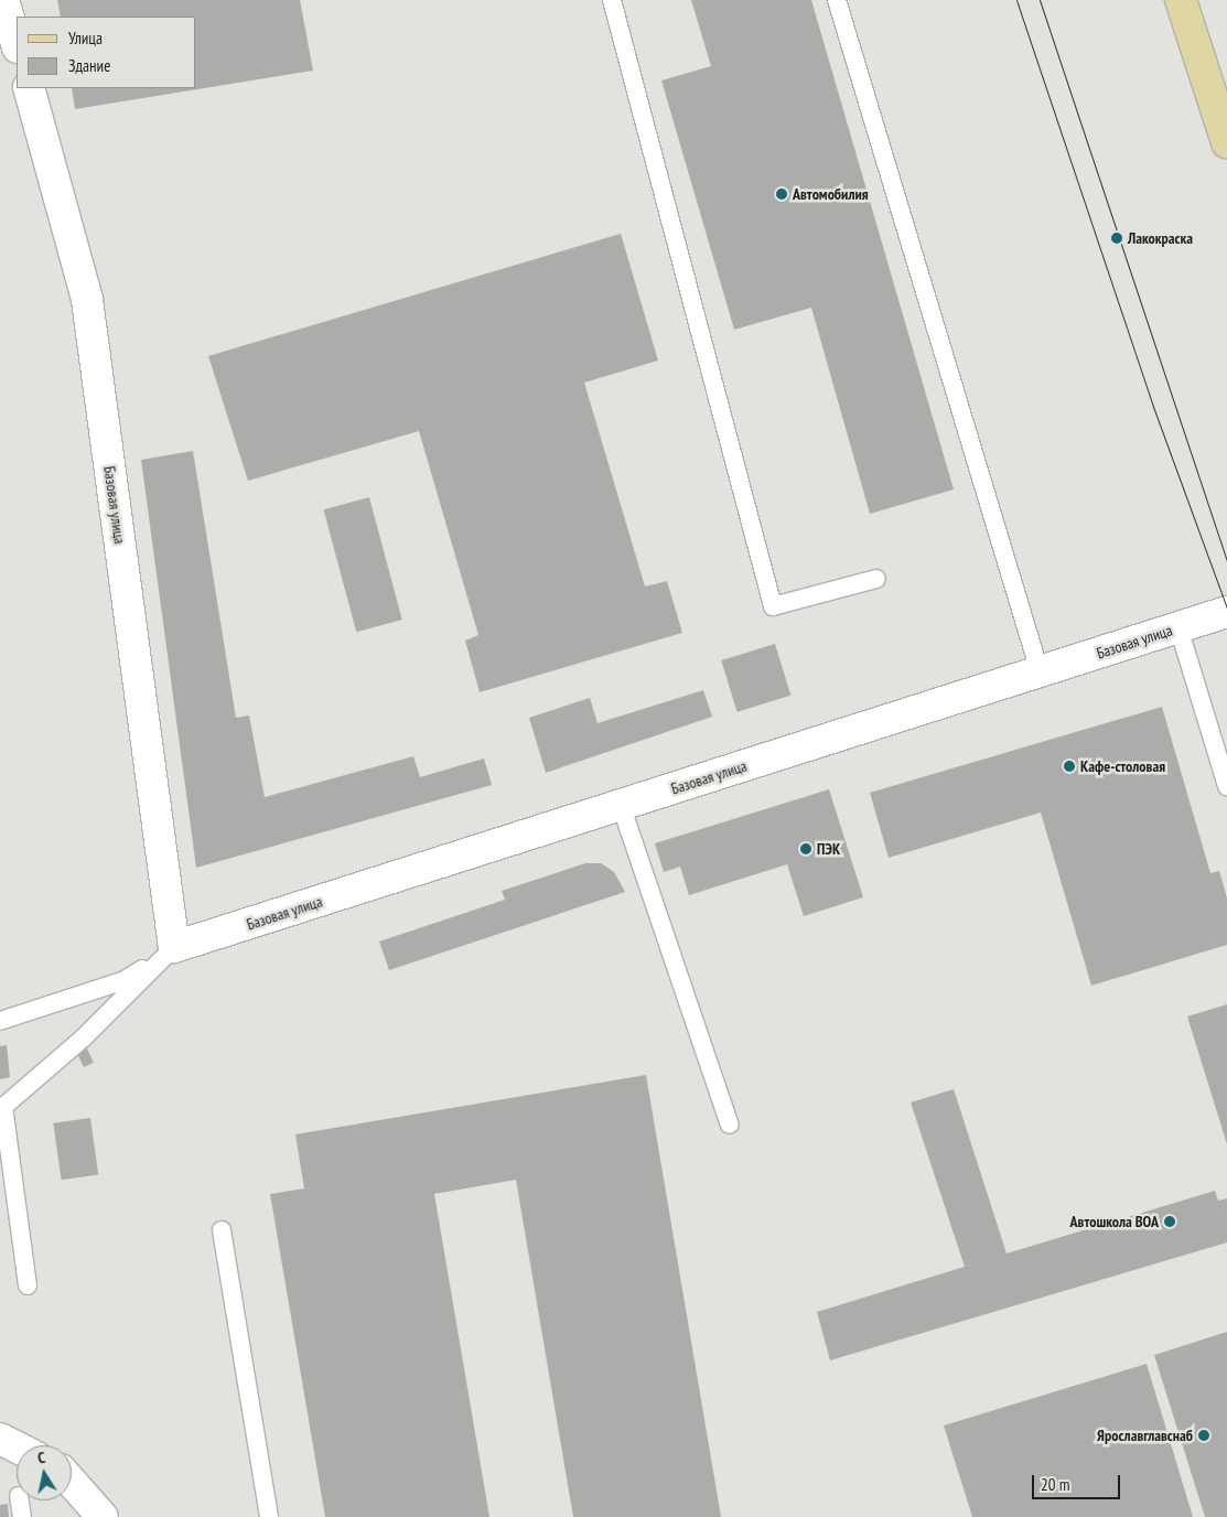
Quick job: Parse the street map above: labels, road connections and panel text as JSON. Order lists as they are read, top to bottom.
{
  "streets": {
    "street": ["Базовая улица"]
  },
  "places": [
    "Автомобилия",
    "Лакокраска",
    "Кафе-столовая",
    "ПЭК",
    "Автошкола ВОА",
    "Ярославглавснаб"
  ],
  "legend": ["Улица", "Здание"],
  "scale_bar": "20 m",
  "north": "top"
}
